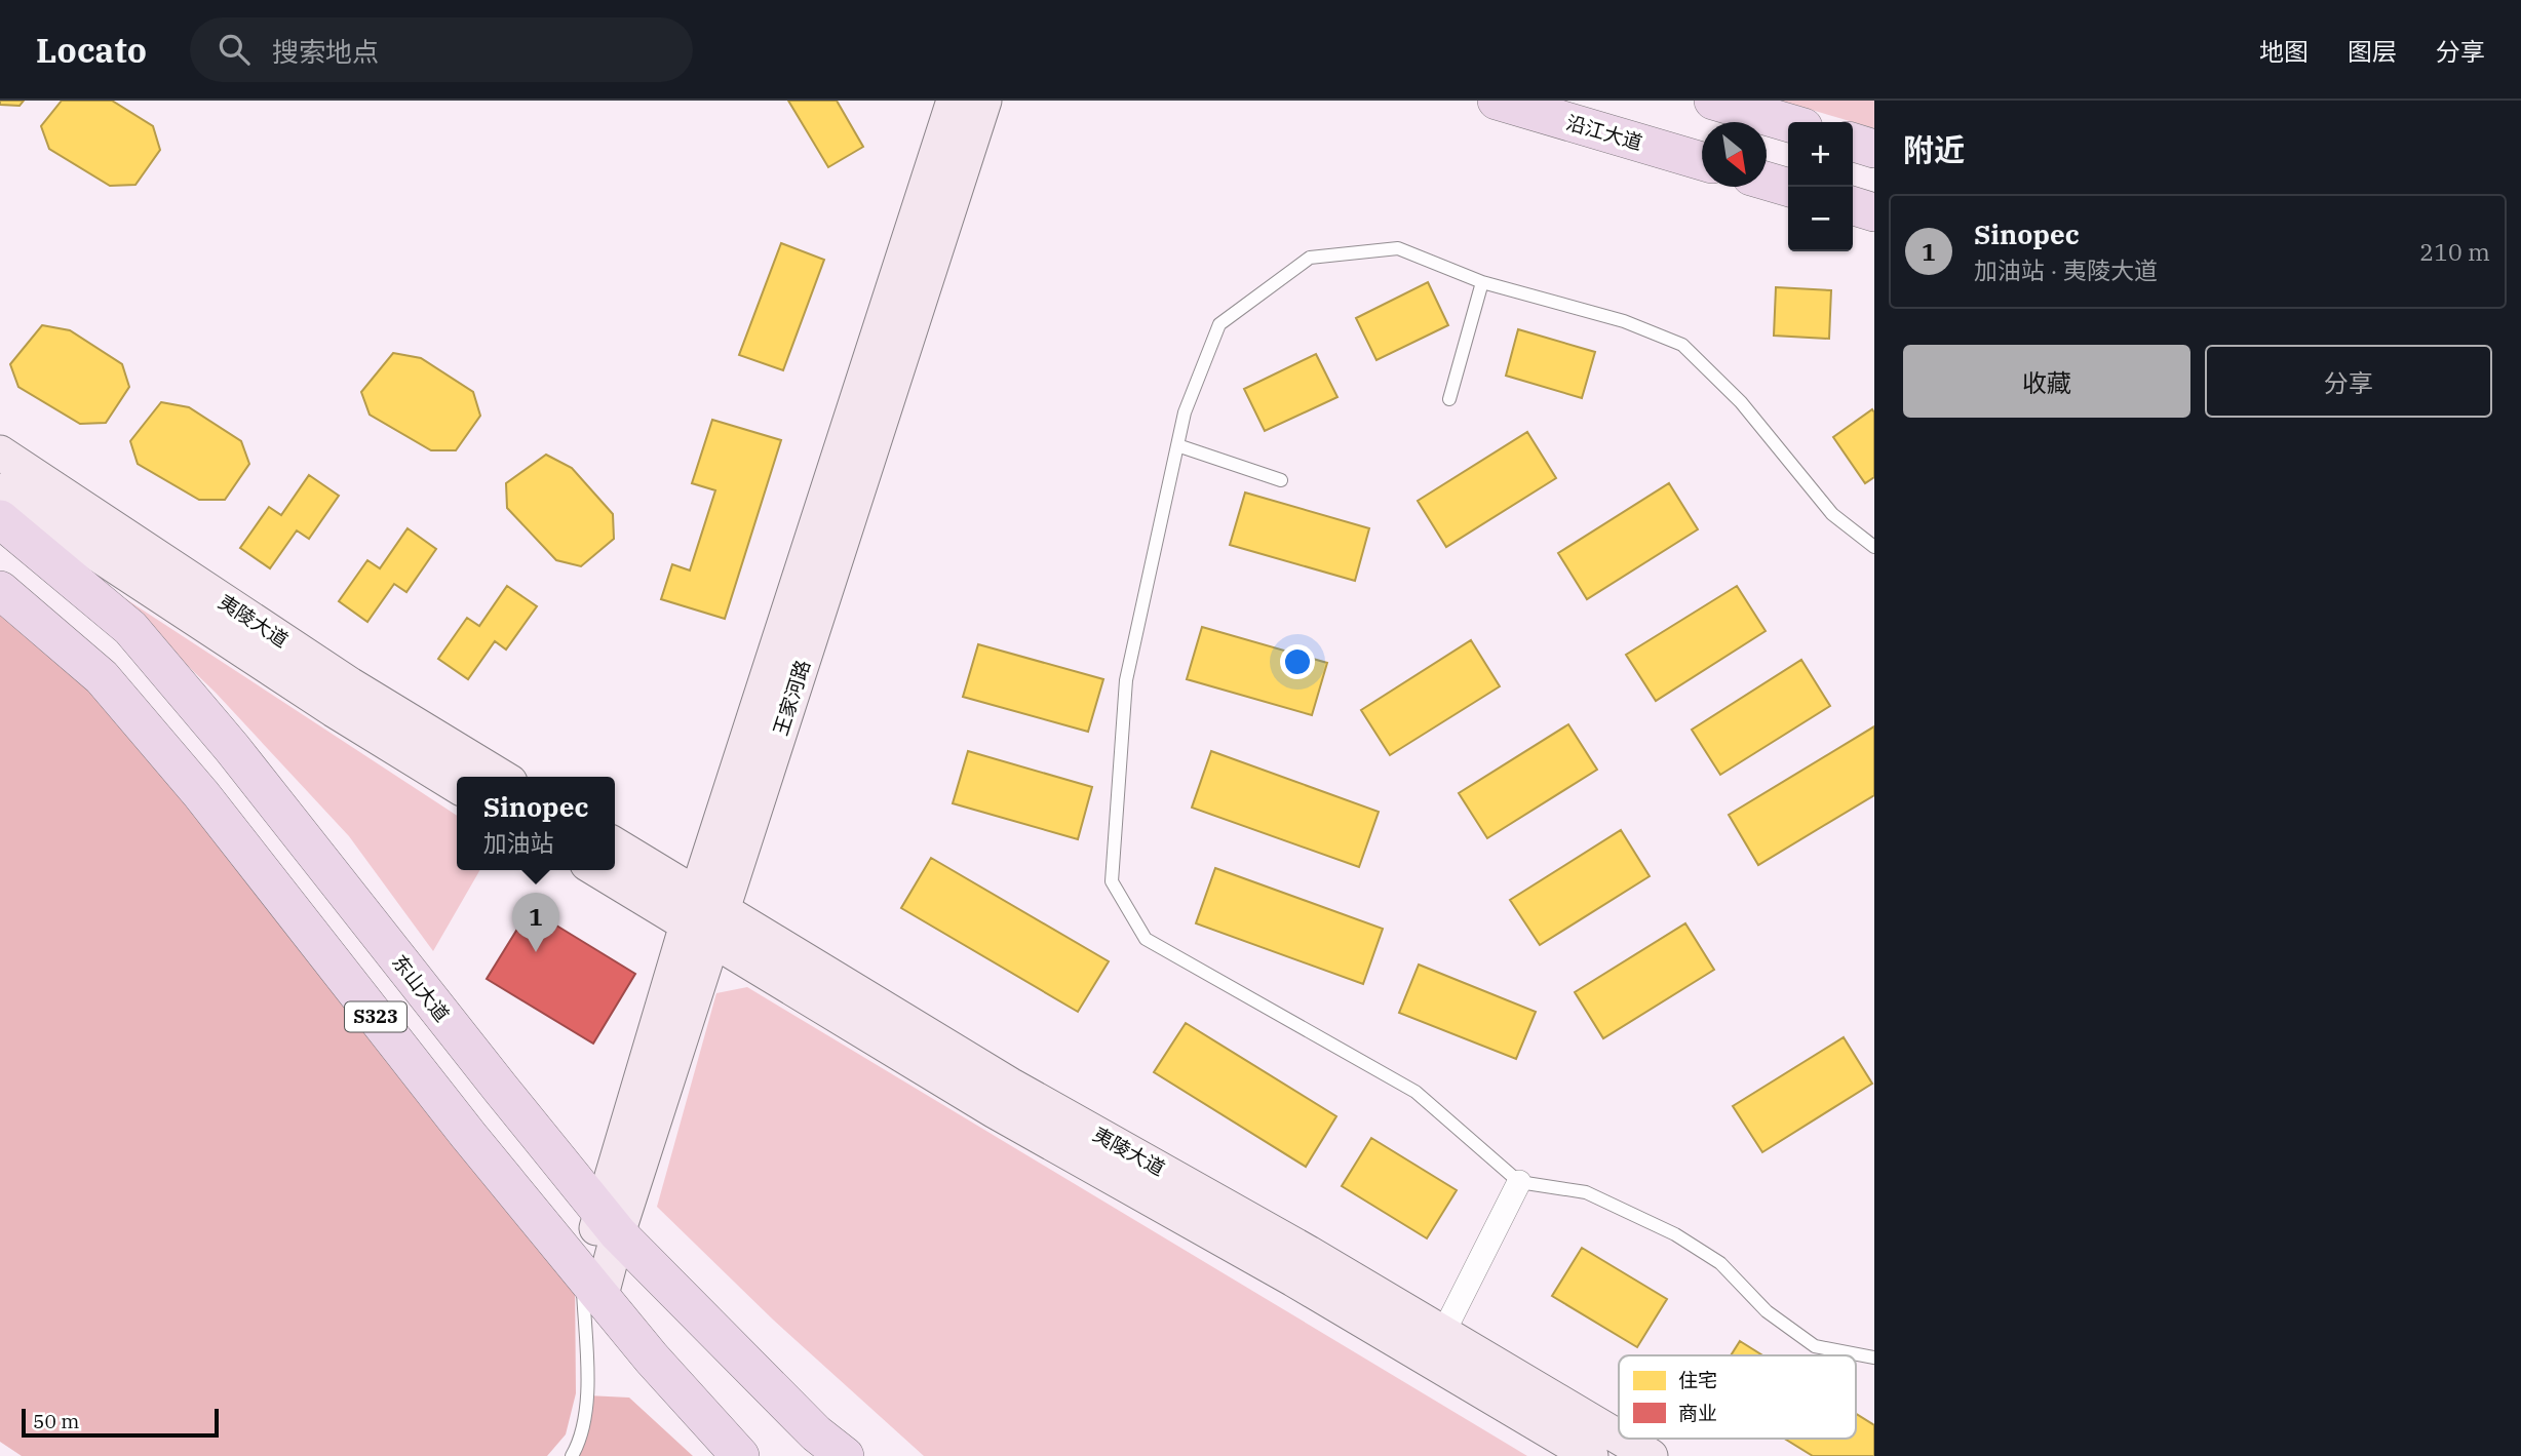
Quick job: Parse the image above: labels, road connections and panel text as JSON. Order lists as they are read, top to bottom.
{
  "streets": {
    "main road": [
      "沿江大道",
      "夷陵大道",
      "王家河路",
      "东山大道",
      "S323"
    ]
  },
  "crossings": [
    ["夷陵大道", "王家河路"],
    ["王家河路", "东山大道"],
    ["王家河路", "S323"]
  ],
  "legend": ["住宅", "商业"],
  "scale_bar": "50 m",
  "north": "bottom right",
  "page": {
    "header": "Locato",
    "search": "搜索地点",
    "nav": ["地图", "图层", "分享"],
    "heading": "附近",
    "map_buttons": ["+", "−"],
    "list": [
      {
        "mark": "1",
        "name": "Sinopec",
        "note": "加油站 · 夷陵大道",
        "value": "210 m"
      }
    ],
    "buttons": ["收藏", "分享"],
    "popup": ["Sinopec", "加油站"],
    "pins": "1",
    "scale": "50 m"
  }
}
